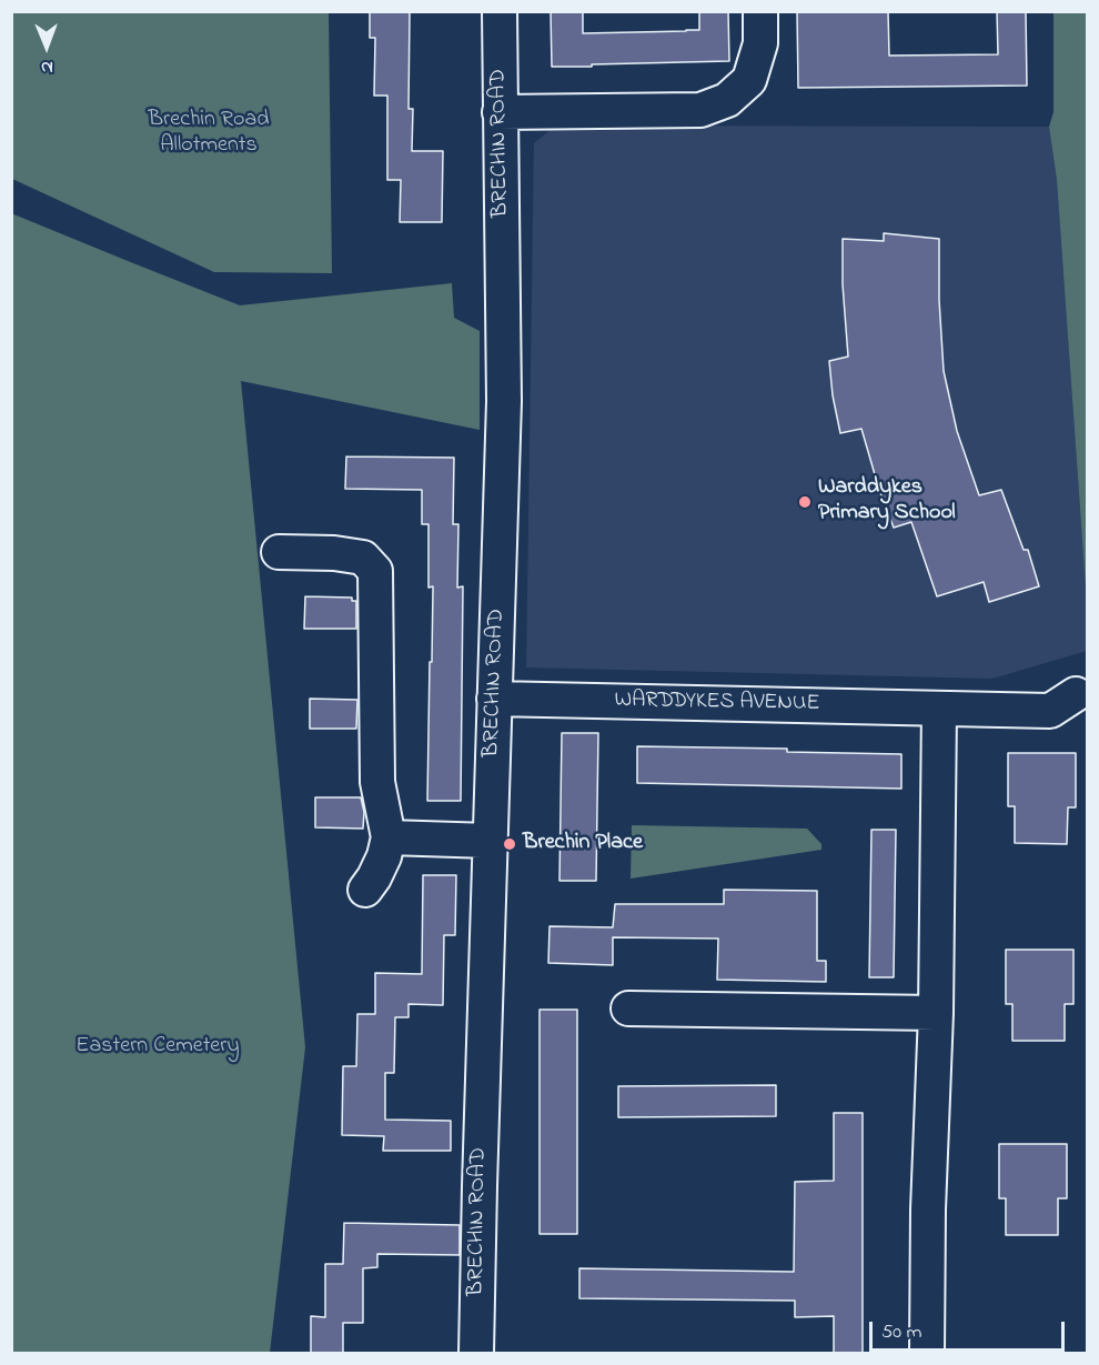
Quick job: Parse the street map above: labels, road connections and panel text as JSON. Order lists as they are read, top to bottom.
{
  "streets": {
    "street": ["BRECHIN ROAD", "WARDDYKES AVENUE"]
  },
  "crossings": [
    ["BRECHIN ROAD", "WARDDYKES AVENUE"]
  ],
  "parks": ["Brechin Road Allotments", "Eastern Cemetery"],
  "places": ["Warddykes Primary School", "Brechin Place"],
  "scale_bar": "50 m",
  "north": "bottom"
}
